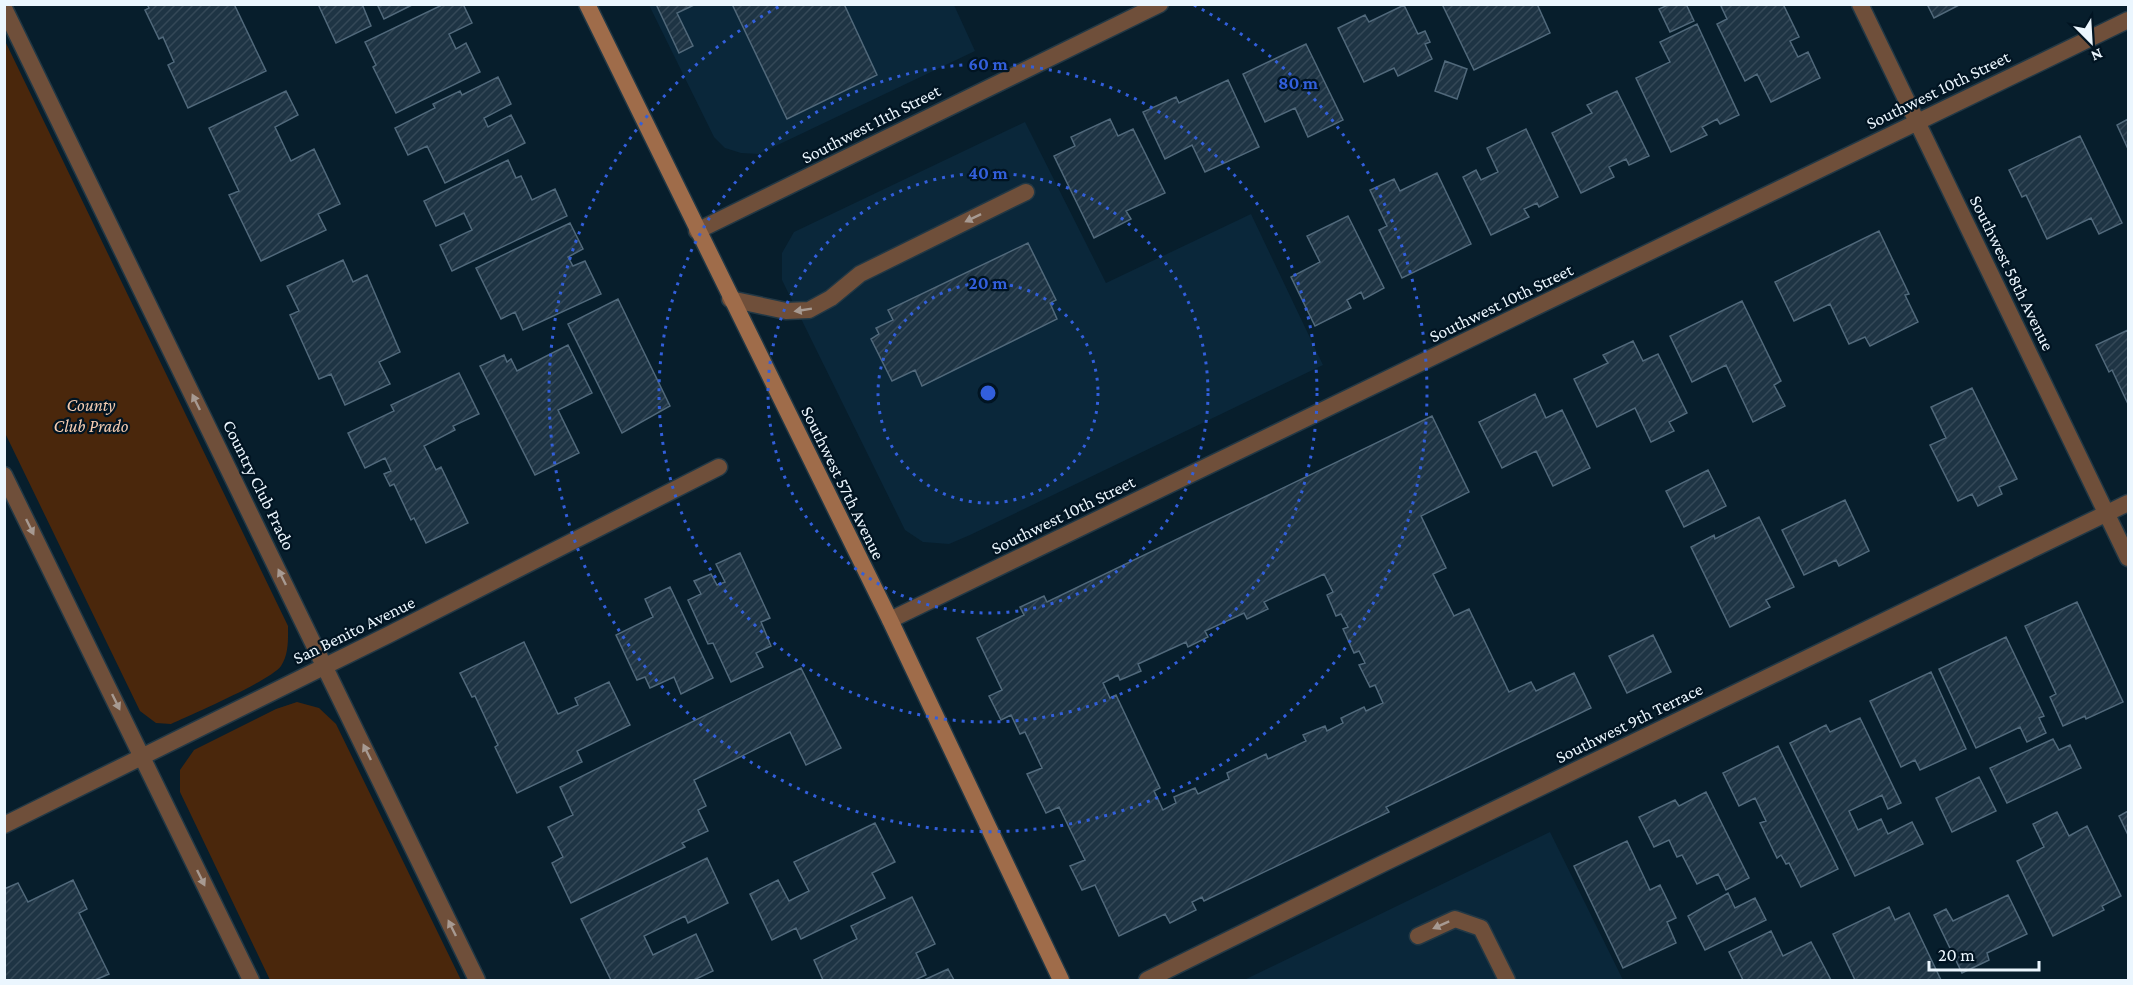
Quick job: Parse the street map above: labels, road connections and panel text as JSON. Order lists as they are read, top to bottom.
{
  "streets": {
    "main road": ["Southwest 57th Avenue"],
    "street": [
      "Southwest 10th Street",
      "Southwest 11th Street",
      "Southwest 58th Avenue",
      "Country Club Prado",
      "San Benito Avenue",
      "Southwest 9th Terrace"
    ]
  },
  "crossings": [
    ["Southwest 10th Street", "Southwest 58th Avenue"],
    ["Southwest 10th Street", "Southwest 57th Avenue"],
    ["Southwest 11th Street", "Southwest 57th Avenue"],
    ["Southwest 58th Avenue", "Southwest 9th Terrace"],
    ["Country Club Prado", "San Benito Avenue"]
  ],
  "one_way": ["Country Club Prado"],
  "parks": ["County Club Prado"],
  "scale_bar": "20 m",
  "north": "bottom right",
  "rings": [
    "60 m",
    "80 m",
    "40 m",
    "20 m"
  ]
}
